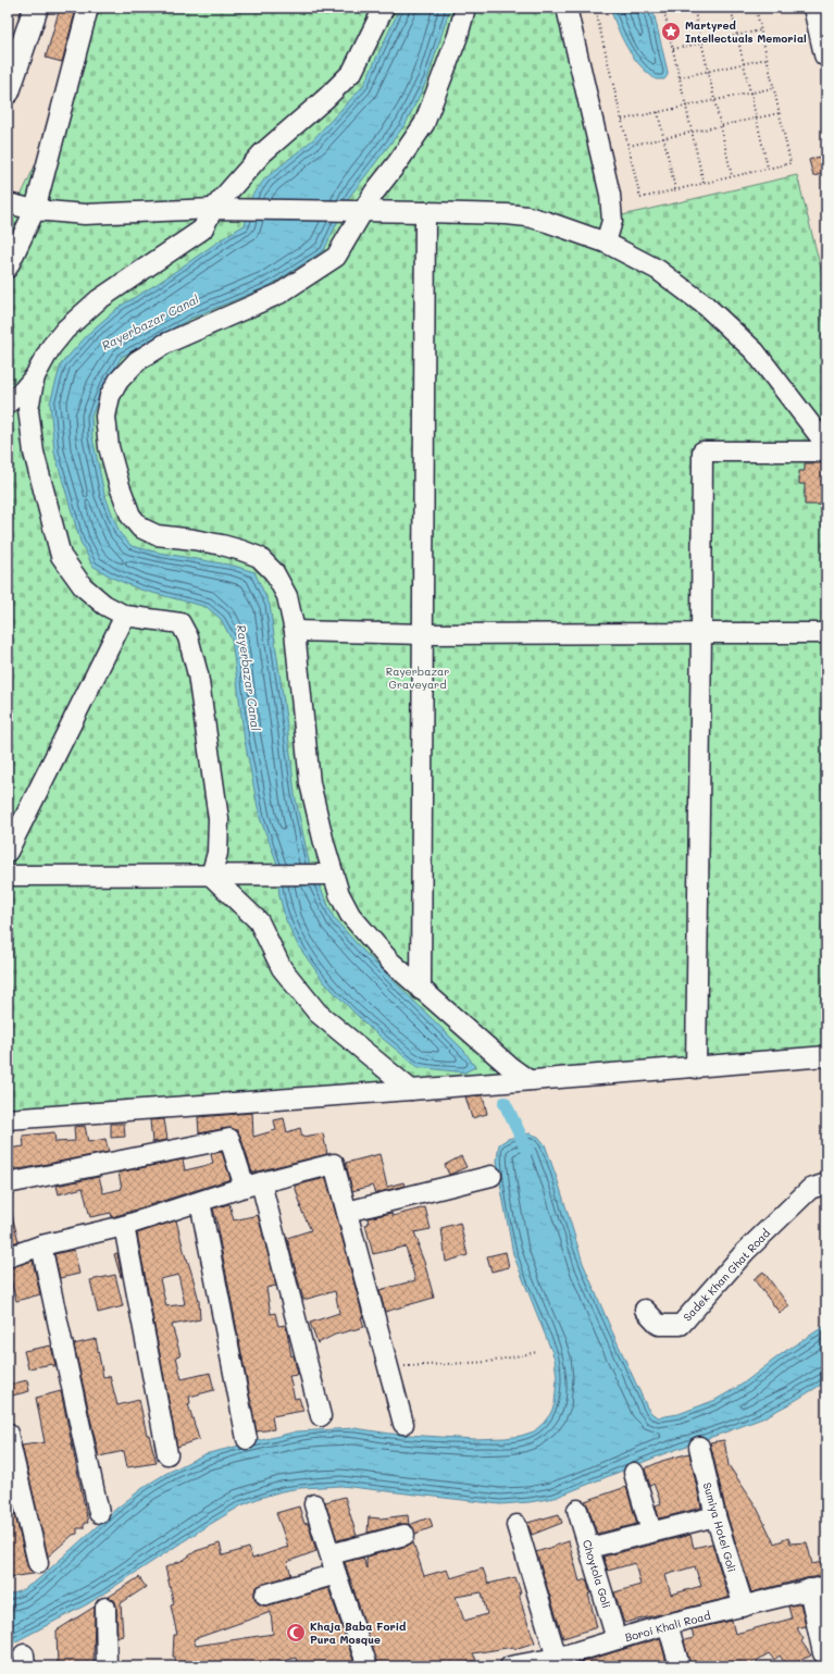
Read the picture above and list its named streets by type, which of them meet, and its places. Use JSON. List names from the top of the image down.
{
  "streets": {
    "street": [
      "Sadek Khan Ghat Road",
      "Sumiya Hotel Goli",
      "Choytola Goli",
      "Boroi Khali Road"
    ]
  },
  "crossings": [
    ["Sumiya Hotel Goli", "Boroi Khali Road"],
    ["Choytola Goli", "Boroi Khali Road"]
  ],
  "water": ["Rayerbazar Canal"],
  "parks": ["Rayerbazar Graveyard"],
  "places": {
    "place": ["Martyred Intellectuals Memorial"],
    "mosque": ["Khaja Baba Forid Pura Mosque"]
  }
}
